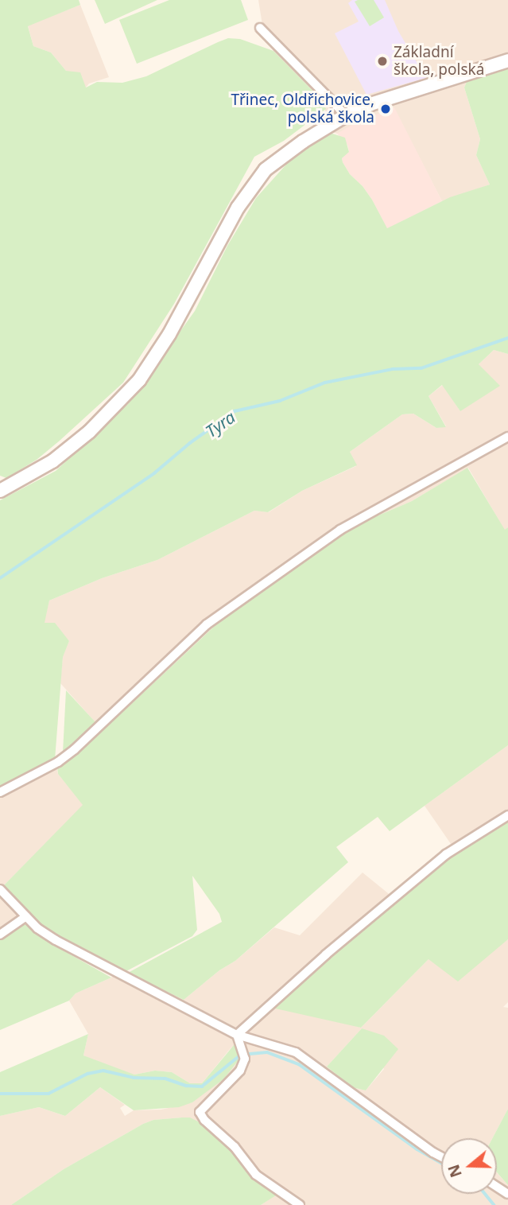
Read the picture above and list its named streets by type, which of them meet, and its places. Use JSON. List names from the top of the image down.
{
  "water": ["Tyra"],
  "places": ["Základní škola, polská", "Třinec, Oldřichovice, polská škola"],
  "north": "left"
}
